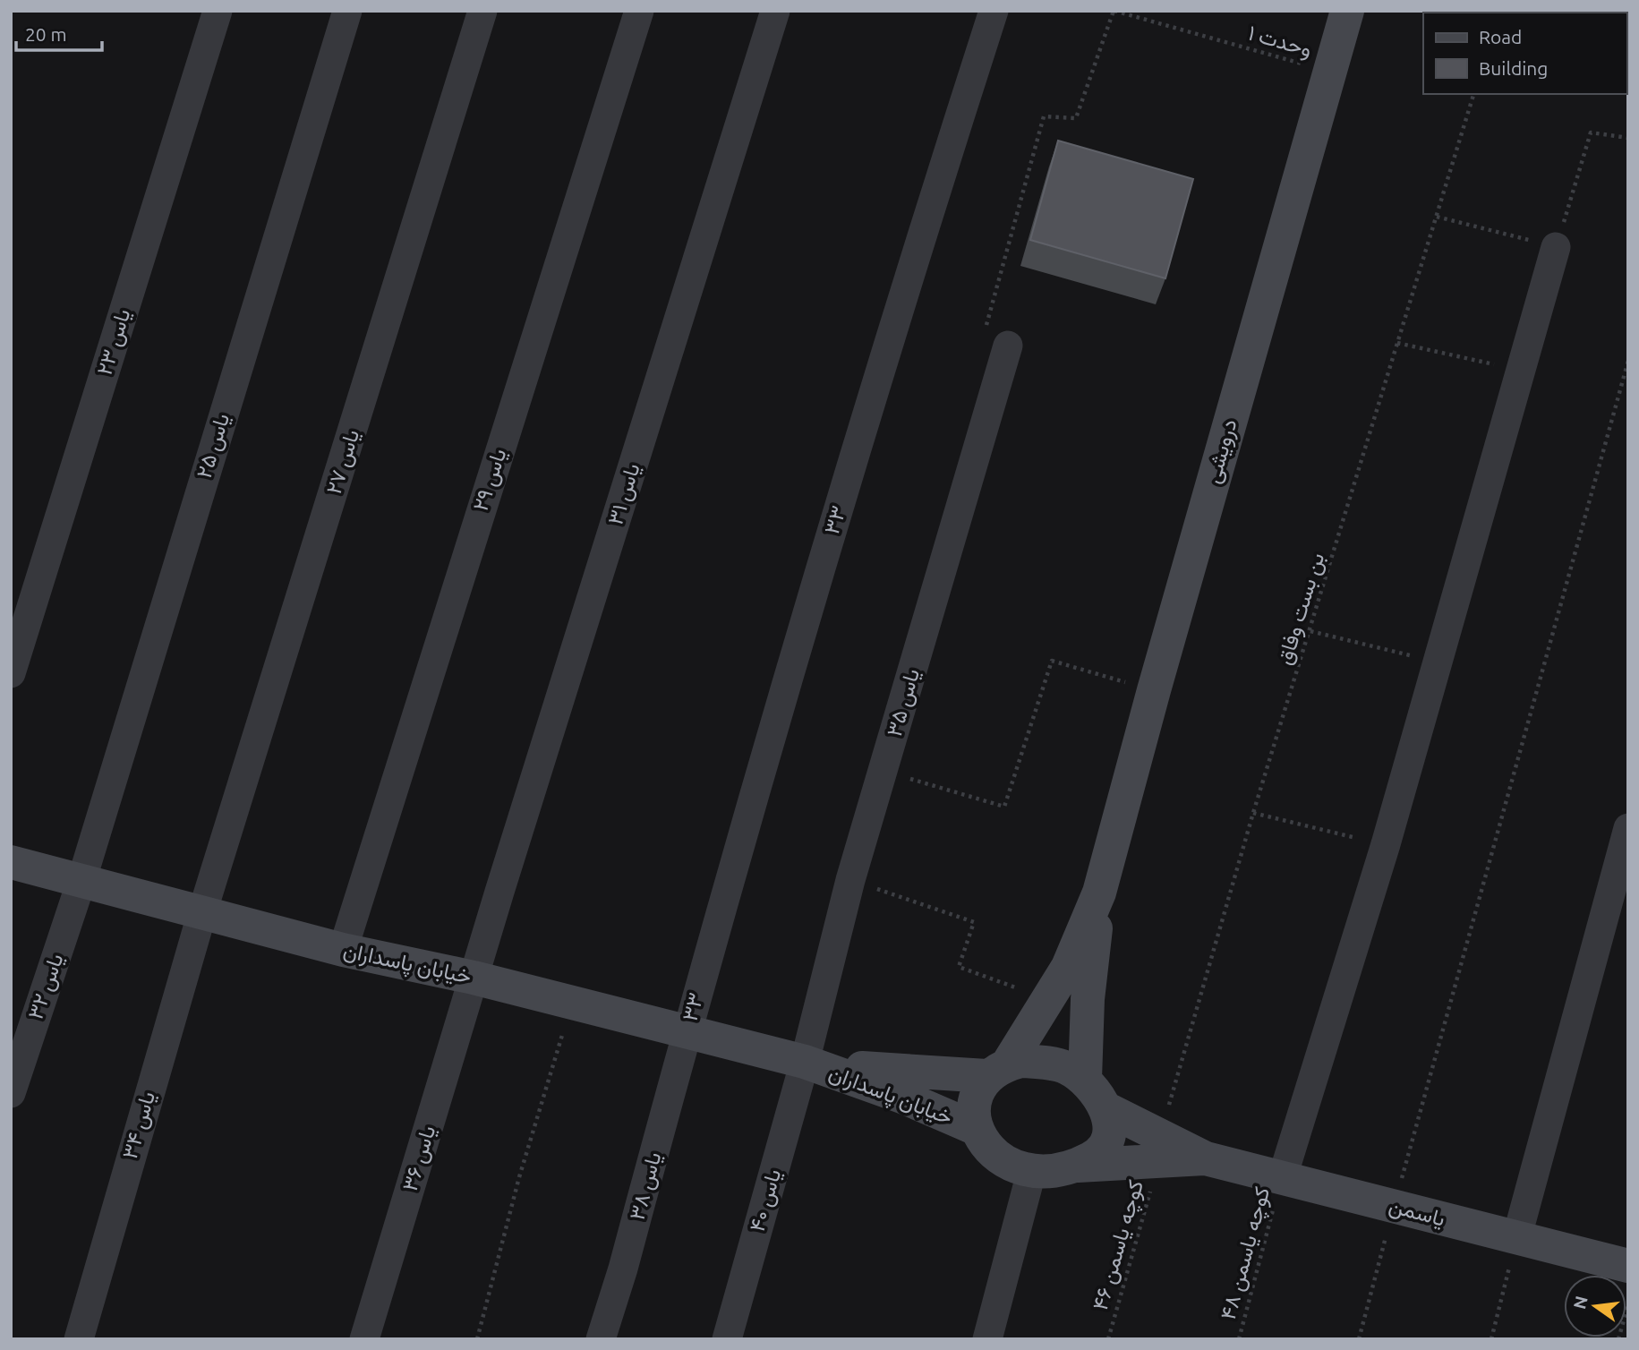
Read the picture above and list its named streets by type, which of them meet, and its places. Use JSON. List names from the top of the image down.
{
  "streets": {
    "street": [
      "یاس ۲۳",
      "یاس ۲۵",
      "درویشی",
      "یاس ۲۷",
      "یاس ۲۹",
      "یاس ۳۱",
      "۳۳",
      "یاس ۳۵",
      "خیابان پاسداران",
      "یاس ۳۲",
      "یاس ۳۴",
      "یاس ۳۶",
      "یاس ۳۸",
      "یاس ۴۰",
      "یاسمن"
    ],
    "path": [
      "وحدت ۱",
      "بن بست وفاق",
      "کوچه یاسمن ۴۶",
      "کوچه یاسمن ۴۸"
    ]
  },
  "crossings": [
    ["وحدت ۱", "درویشی"],
    ["یاس ۲۵", "خیابان پاسداران"],
    ["یاس ۲۵", "یاس ۳۲"],
    ["یاس ۲۷", "خیابان پاسداران"],
    ["یاس ۲۷", "یاس ۳۴"],
    ["یاس ۲۹", "خیابان پاسداران"],
    ["یاس ۳۱", "خیابان پاسداران"],
    ["یاس ۳۱", "یاس ۳۶"],
    ["۳۳", "خیابان پاسداران"],
    ["۳۳", "یاس ۳۸"],
    ["بن بست وفاق", "یاسمن"],
    ["بن بست وفاق", "کوچه یاسمن ۴۶"],
    ["یاس ۳۵", "خیابان پاسداران"],
    ["یاس ۳۵", "یاس ۴۰"],
    ["خیابان پاسداران", "یاس ۳۲"],
    ["خیابان پاسداران", "یاس ۳۴"],
    ["خیابان پاسداران", "یاس ۳۶"],
    ["خیابان پاسداران", "یاس ۳۸"],
    ["خیابان پاسداران", "یاس ۴۰"],
    ["خیابان پاسداران", "یاسمن"],
    ["یاسمن", "کوچه یاسمن ۴۶"],
    ["یاسمن", "کوچه یاسمن ۴۸"]
  ],
  "legend": ["Road", "Building"],
  "scale_bar": "20 m",
  "north": "left"
}
